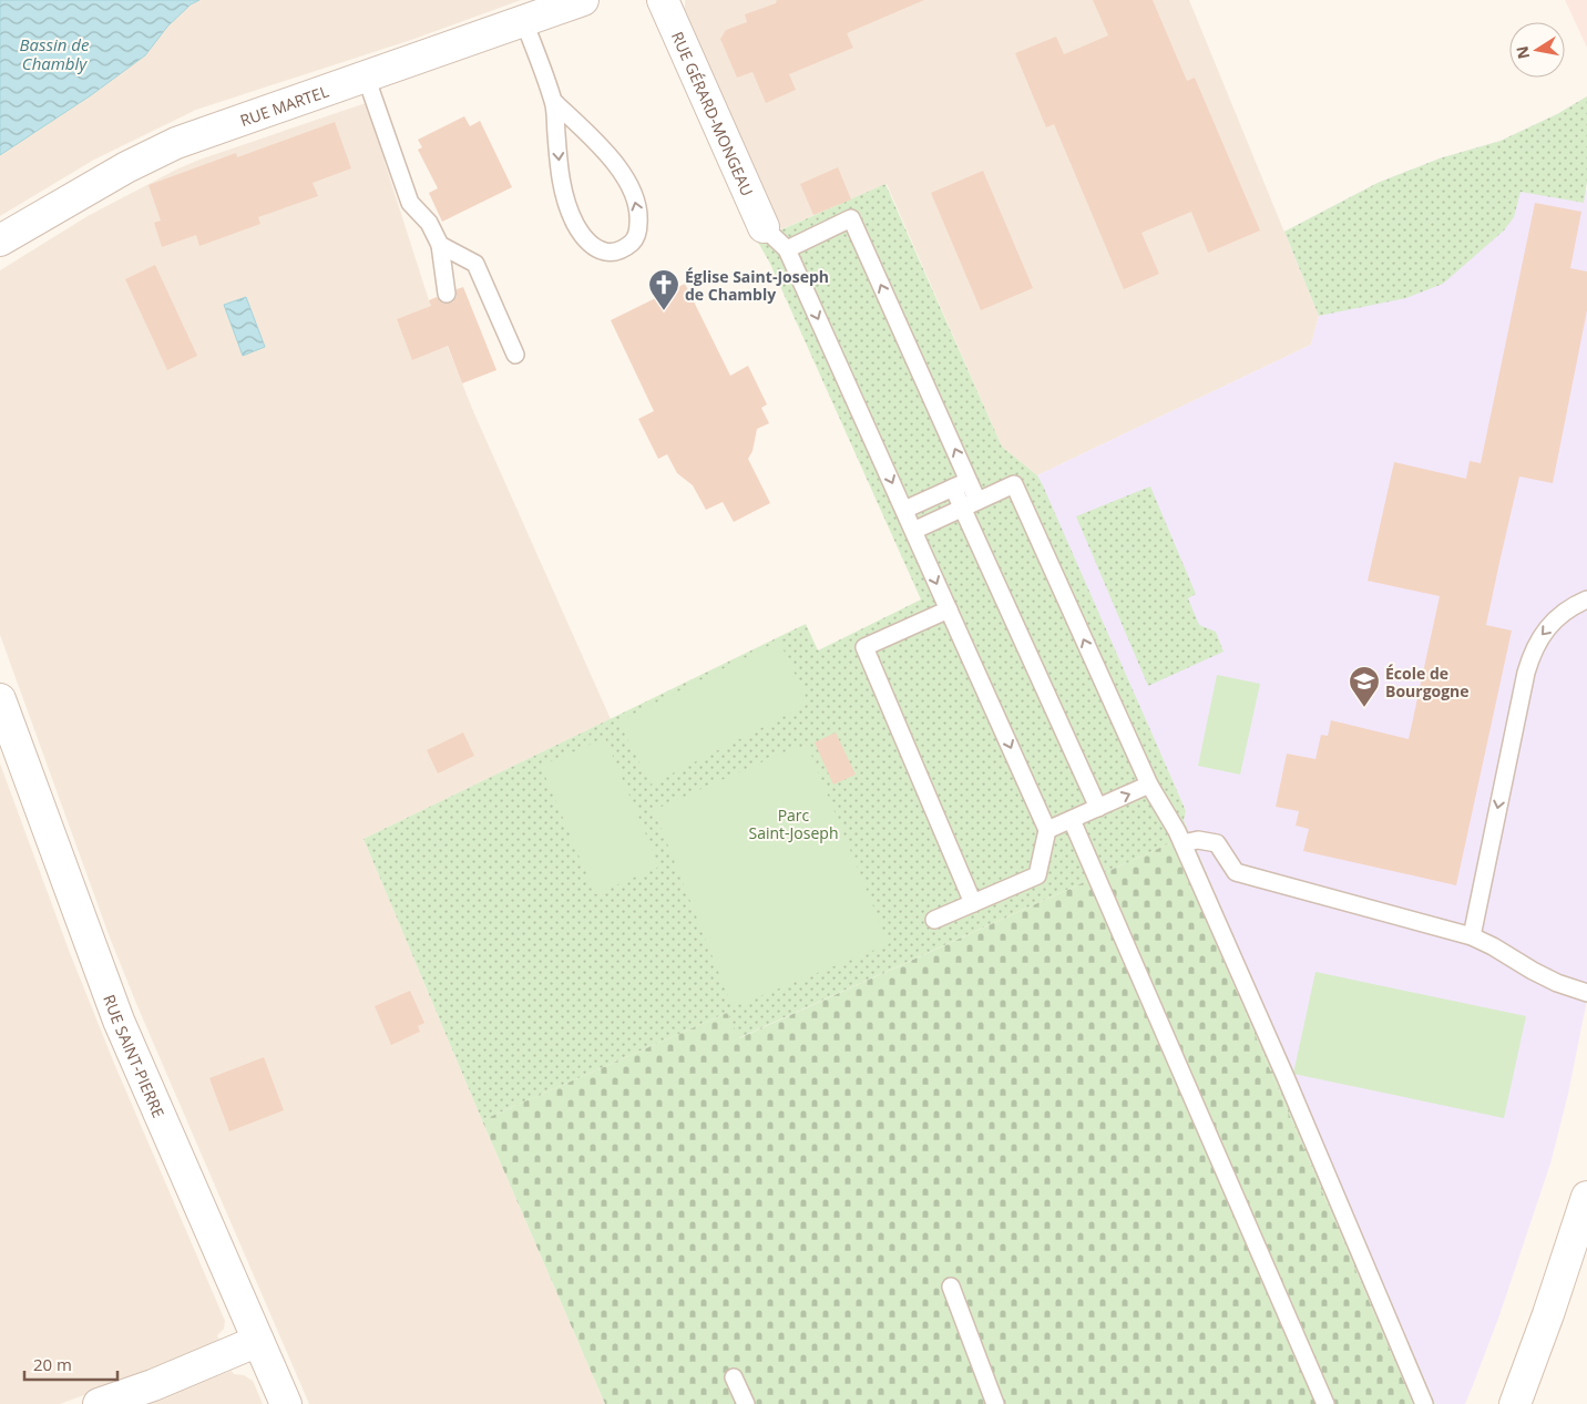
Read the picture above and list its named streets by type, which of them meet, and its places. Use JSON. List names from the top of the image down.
{
  "streets": {
    "street": ["RUE MARTEL", "RUE GÉRARD-MONGEAU", "RUE SAINT-PIERRE"]
  },
  "water": ["Bassin de Chambly"],
  "parks": ["Parc Saint-Joseph"],
  "places": {
    "church": ["Église Saint-Joseph de Chambly"],
    "school or university": ["École de Bourgogne"]
  },
  "scale_bar": "20 m",
  "north": "left"
}
